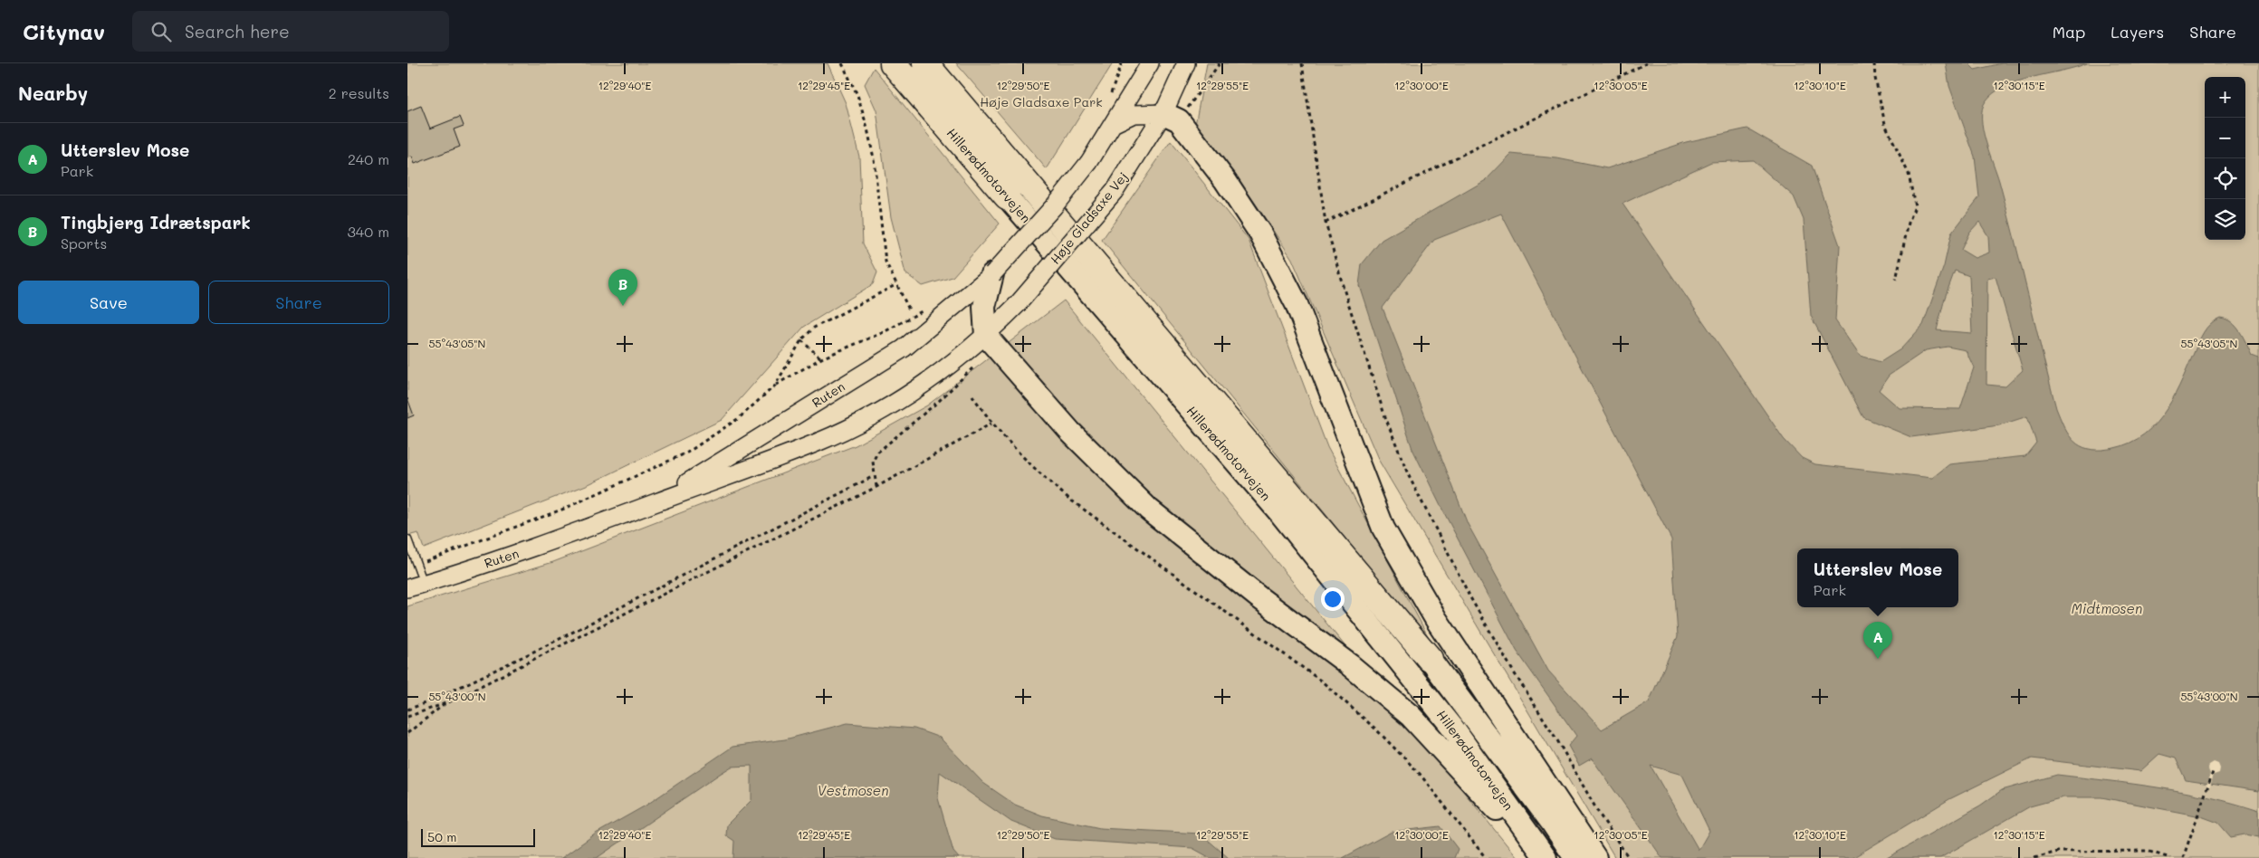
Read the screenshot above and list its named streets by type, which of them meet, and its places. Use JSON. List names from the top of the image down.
{
  "streets": {
    "highway": ["Hillerødmotorvejen"],
    "street": ["Høje Gladsaxe Vej", "Ruten"]
  },
  "crossings": [
    ["Høje Gladsaxe Vej", "Ruten"]
  ],
  "water": ["Midtmosen", "Vestmosen"],
  "parks": ["Høje Gladsaxe Park"],
  "scale_bar": "50 m",
  "page": {
    "header": "Citynav",
    "search": "Search here",
    "nav": ["Map", "Layers", "Share"],
    "heading": ["Nearby", "2 results"],
    "map_buttons": ["+", "−"],
    "list": [
      {
        "mark": "A",
        "name": "Utterslev Mose",
        "note": "Park",
        "value": "240 m"
      },
      {
        "mark": "B",
        "name": "Tingbjerg Idrætspark",
        "note": "Sports",
        "value": "340 m"
      }
    ],
    "buttons": ["Save", "Share"],
    "pins": ["B", "A"],
    "popup": ["Utterslev Mose", "Park"],
    "scale": "50 m"
  },
  "coordinates": [
    "12°29'40\"E",
    "12°29'45\"E",
    "12°29'50\"E",
    "12°29'55\"E",
    "12°30'00\"E",
    "12°30'05\"E",
    "12°30'10\"E",
    "12°30'15\"E",
    "55°43'05\"N",
    "55°43'00\"N"
  ]
}
